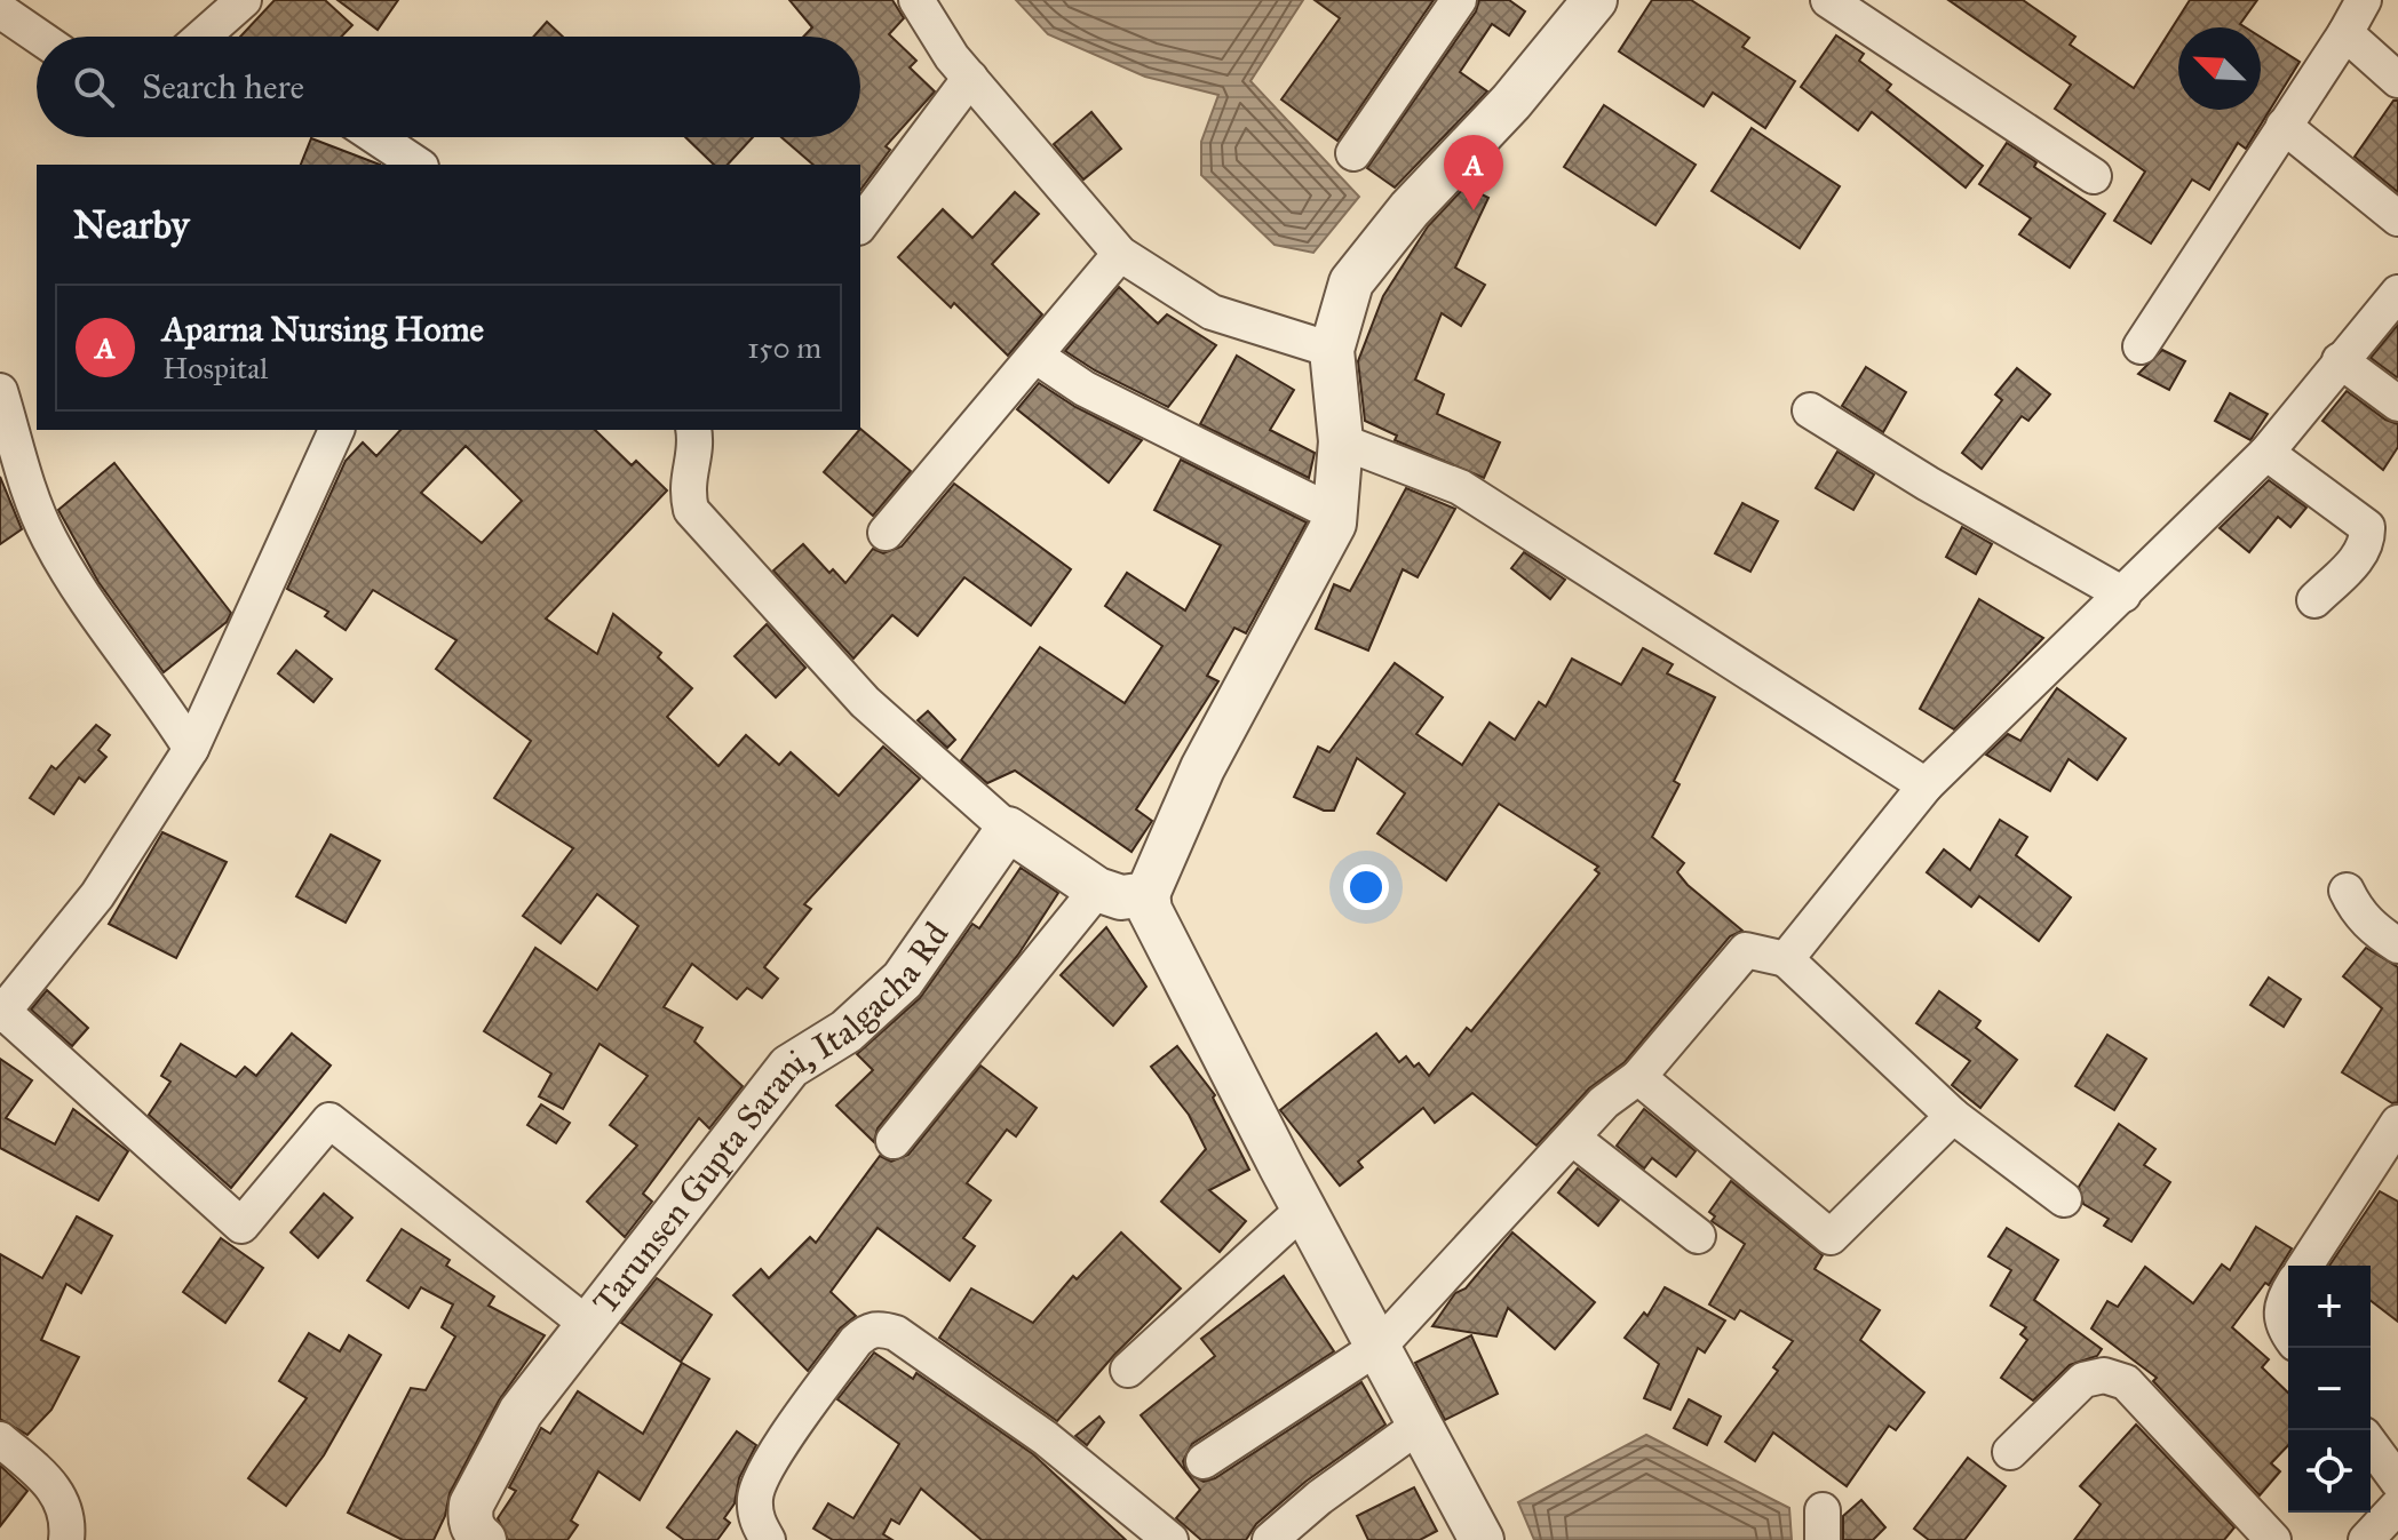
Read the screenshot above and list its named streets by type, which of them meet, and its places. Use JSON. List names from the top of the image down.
{
  "streets": {
    "street": ["Tarunsen Gupta Sarani, Italgacha Rd"]
  },
  "north": "top left",
  "page": {
    "search": "Search here",
    "pins": "A",
    "heading": "Nearby",
    "list": [
      {
        "mark": "A",
        "name": "Aparna Nursing Home",
        "note": "Hospital",
        "value": "150 m"
      }
    ],
    "map_buttons": ["+", "−"]
  }
}
